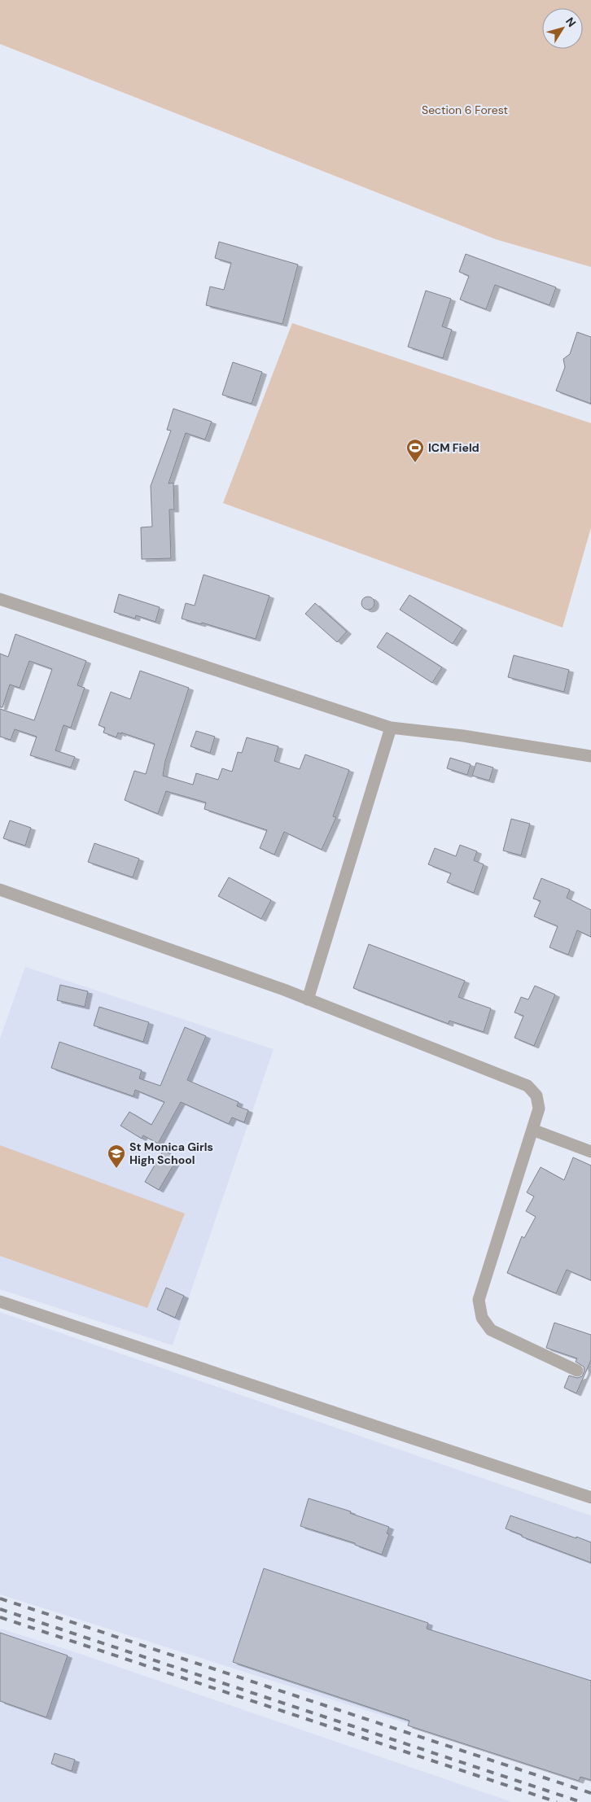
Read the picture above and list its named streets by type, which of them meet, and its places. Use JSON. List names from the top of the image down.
{
  "parks": ["Section 6 Forest"],
  "places": {
    "sports": ["ICM Field"],
    "school or university": ["St Monica Girls High School"]
  },
  "north": "top right"
}
